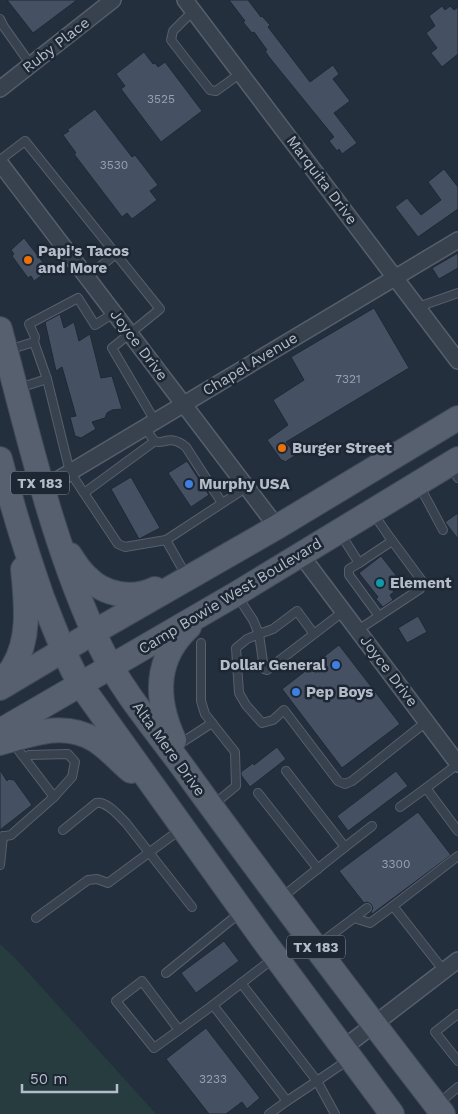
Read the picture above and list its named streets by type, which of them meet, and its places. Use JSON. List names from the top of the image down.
{
  "streets": {
    "main road": ["TX 183", "Camp Bowie West Boulevard", "Alta Mere Drive"],
    "street": [
      "Ruby Place",
      "Marquita Drive",
      "Joyce Drive",
      "Chapel Avenue"
    ]
  },
  "crossings": [
    ["Marquita Drive", "Chapel Avenue"],
    ["Joyce Drive", "Chapel Avenue"],
    ["Joyce Drive", "Camp Bowie West Boulevard"],
    ["Chapel Avenue", "Alta Mere Drive"],
    ["TX 183", "Camp Bowie West Boulevard"],
    ["Camp Bowie West Boulevard", "Alta Mere Drive"]
  ],
  "places": [
    "Papi's Tacos and More",
    "Burger Street",
    "Murphy USA",
    "Element",
    "Dollar General",
    "Pep Boys"
  ],
  "house_numbers": [
    "3525",
    "3530",
    "7321",
    "3300",
    "3233"
  ],
  "scale_bar": "50 m"
}
